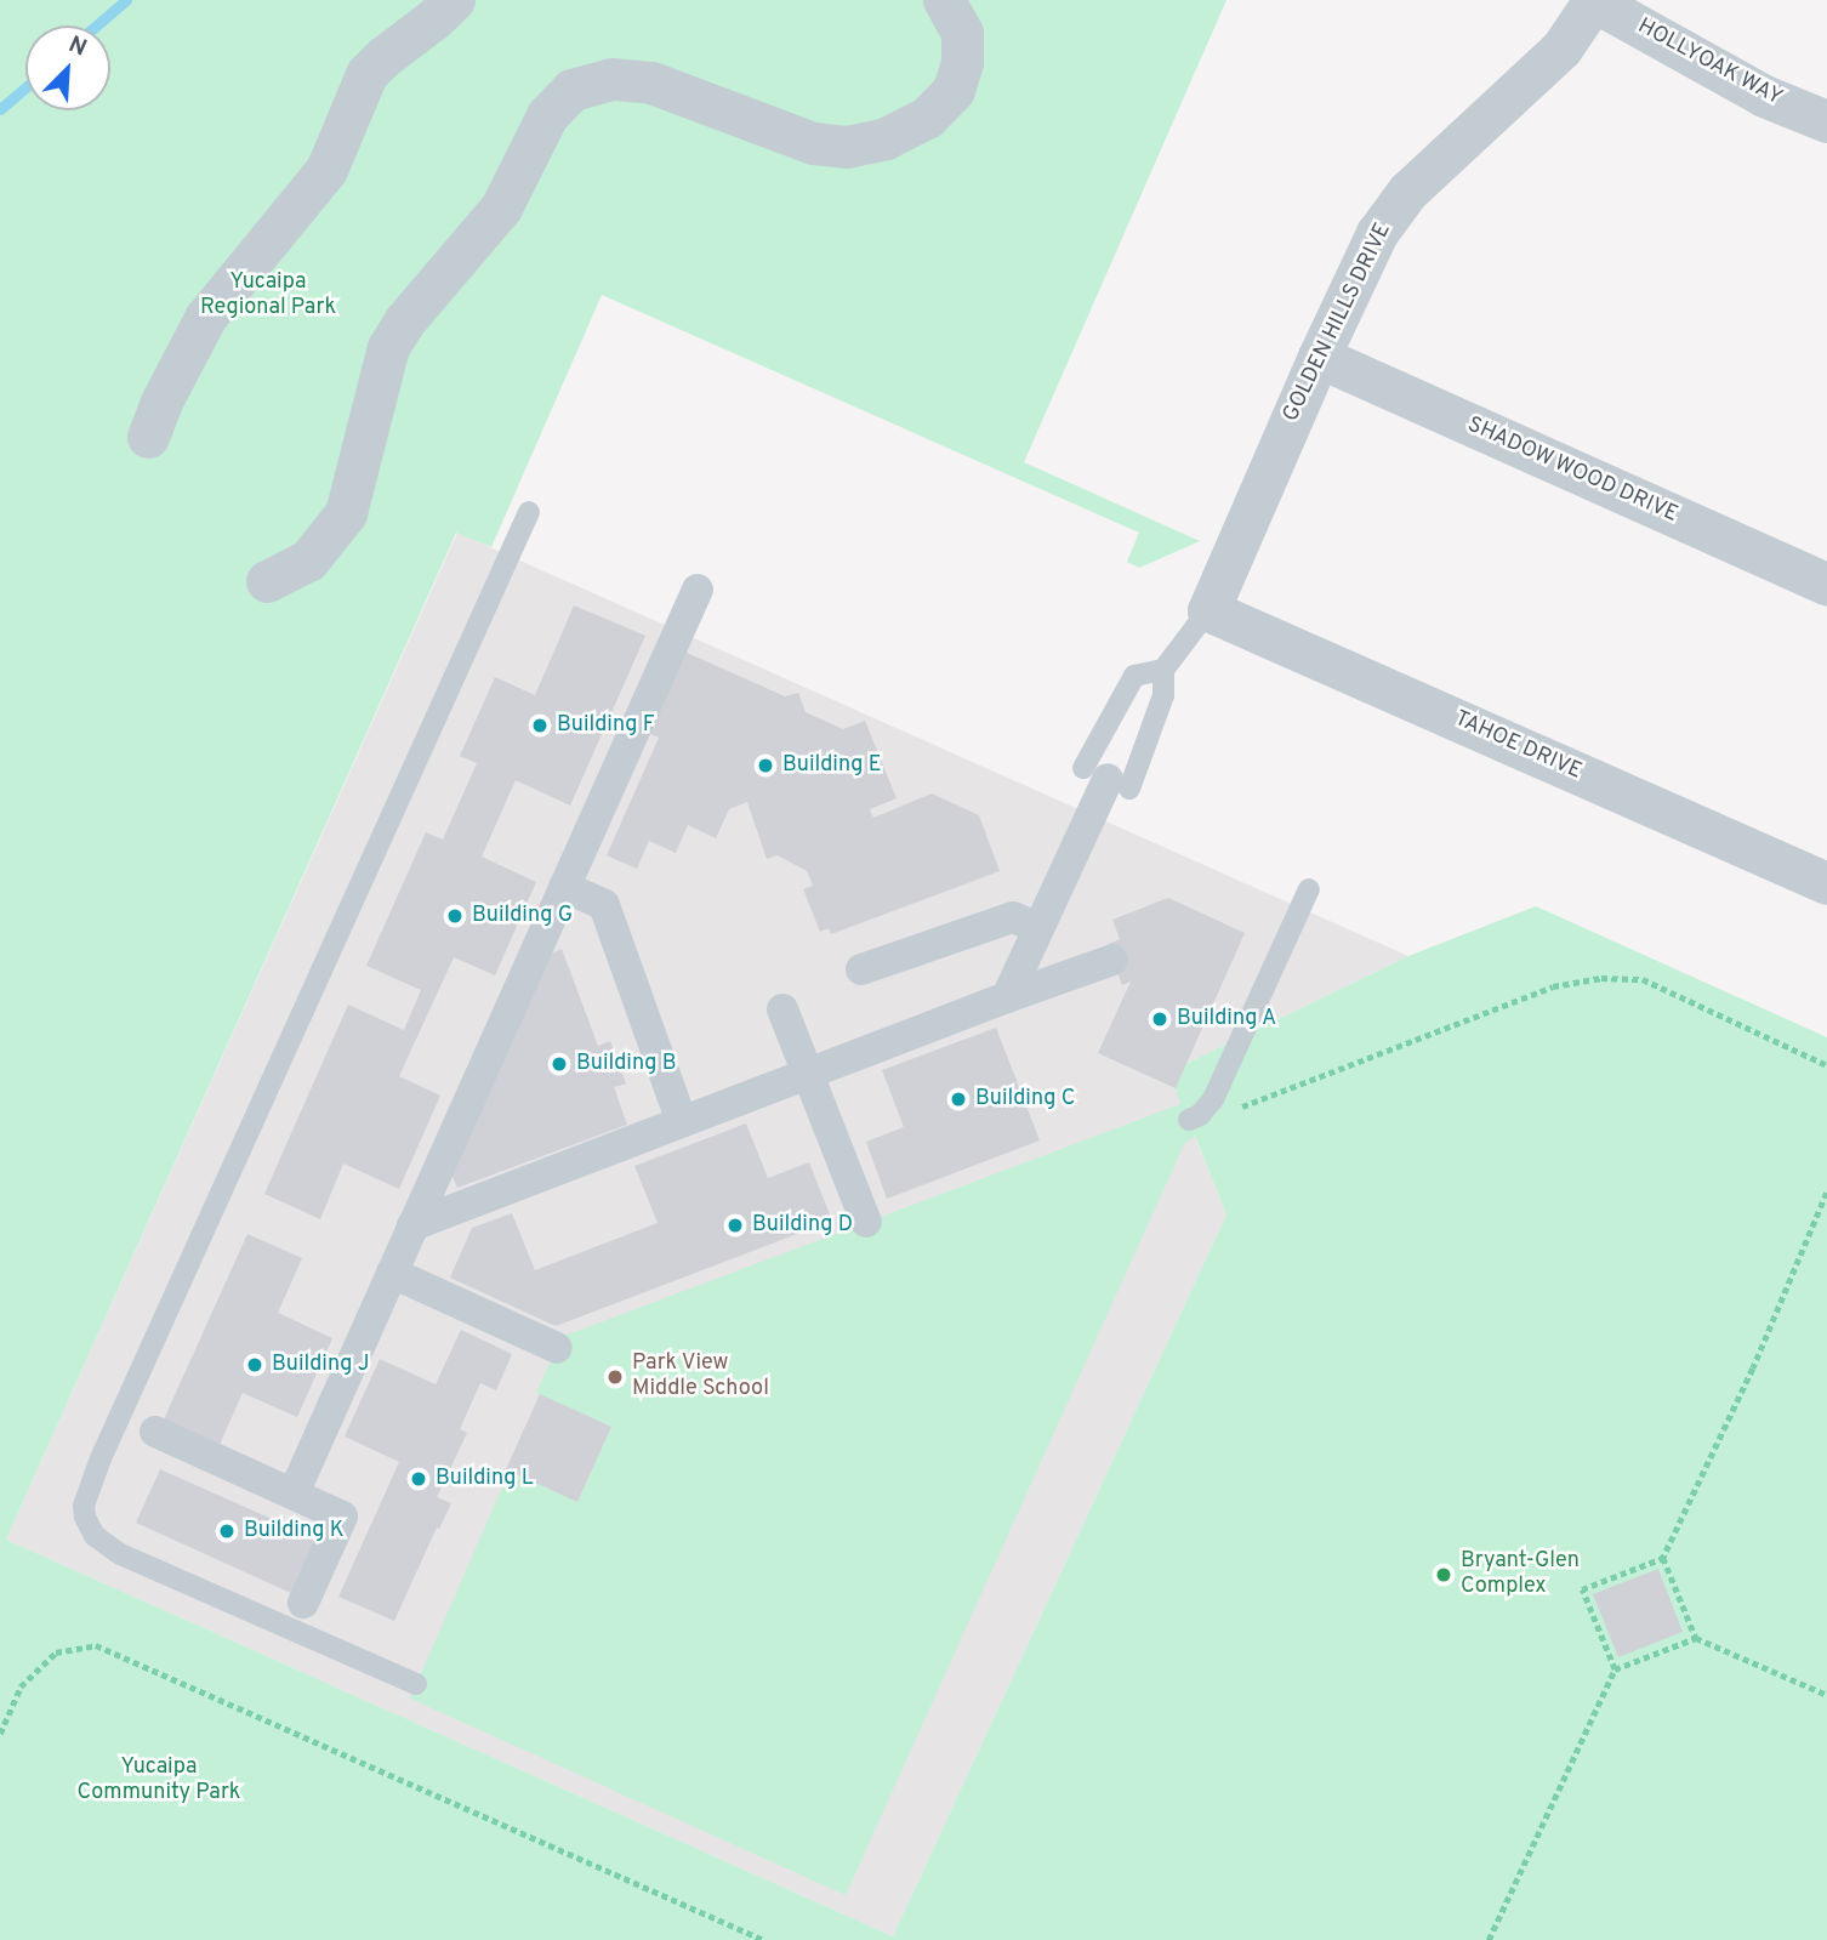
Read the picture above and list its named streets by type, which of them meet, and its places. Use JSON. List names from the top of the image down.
{
  "streets": {
    "street": [
      "HOLLYOAK WAY",
      "GOLDEN HILLS DRIVE",
      "SHADOW WOOD DRIVE",
      "TAHOE DRIVE"
    ]
  },
  "crossings": [
    ["HOLLYOAK WAY", "GOLDEN HILLS DRIVE"],
    ["GOLDEN HILLS DRIVE", "SHADOW WOOD DRIVE"],
    ["GOLDEN HILLS DRIVE", "TAHOE DRIVE"]
  ],
  "parks": ["Yucaipa Regional Park", "Yucaipa Community Park"],
  "places": [
    "Building F",
    "Building E",
    "Building G",
    "Building A",
    "Building B",
    "Building C",
    "Building D",
    "Building J",
    "Park View Middle School",
    "Building L",
    "Building K",
    "Bryant-Glen Complex"
  ],
  "north": "top right"
}
